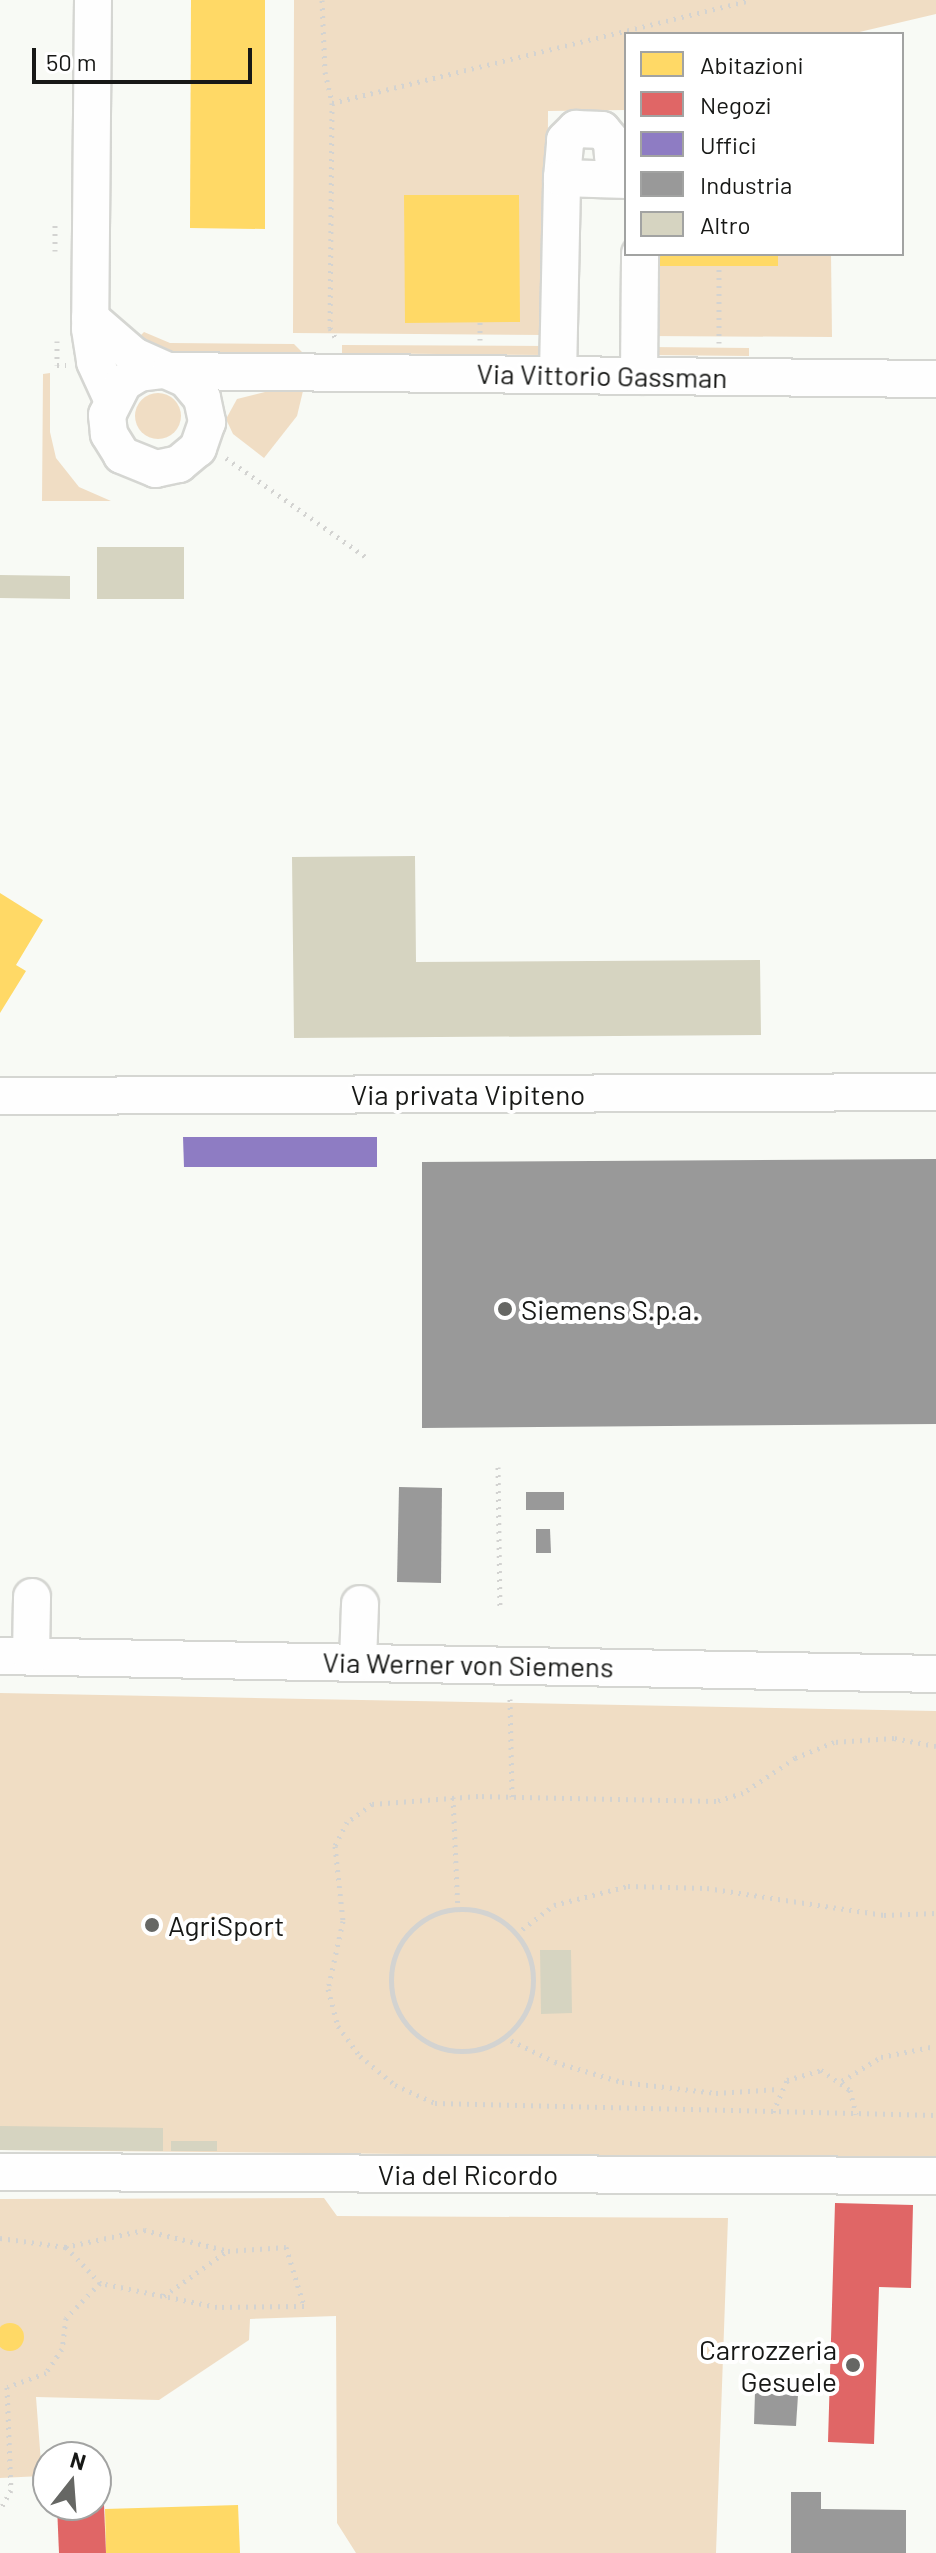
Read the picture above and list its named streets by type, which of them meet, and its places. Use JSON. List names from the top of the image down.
{
  "streets": {
    "street": [
      "Via Vittorio Gassman",
      "Via privata Vipiteno",
      "Via Werner von Siemens",
      "Via del Ricordo"
    ]
  },
  "places": ["Siemens S.p.a.", "AgriSport", "Carrozzeria Gesuele"],
  "legend": [
    "Abitazioni",
    "Negozi",
    "Uffici",
    "Industria",
    "Altro"
  ],
  "scale_bar": "50 m",
  "north": "top"
}
